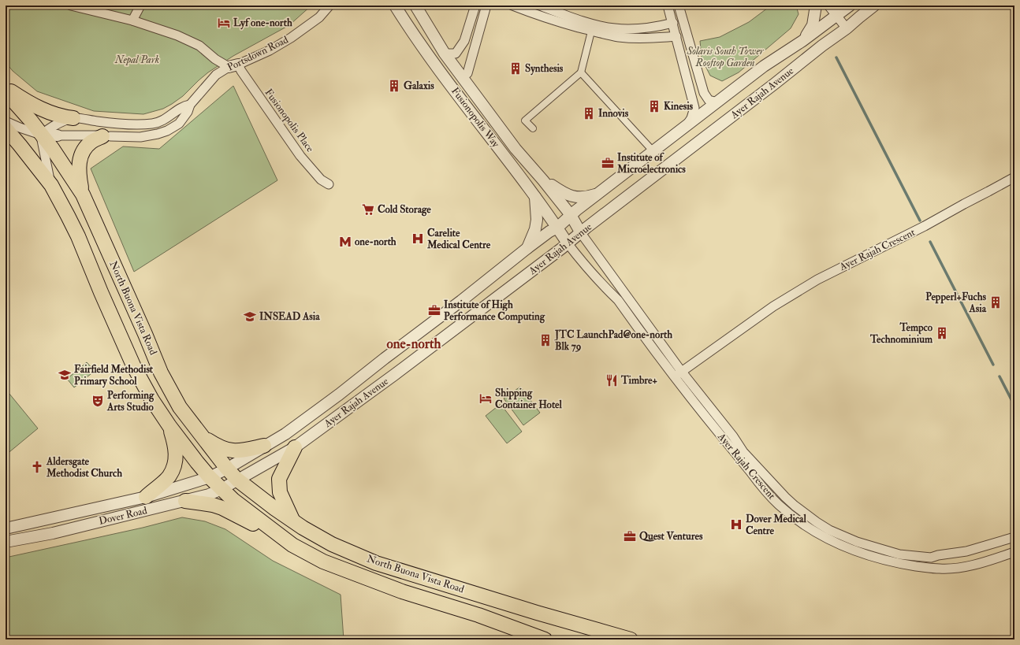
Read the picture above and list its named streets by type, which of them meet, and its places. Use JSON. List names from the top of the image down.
{
  "streets": {
    "main road": ["North Buona Vista Road"],
    "street": [
      "Portsdown Road",
      "Ayer Rajah Avenue",
      "Fusionopolis Way",
      "Fusionopolis Place",
      "Ayer Rajah Crescent",
      "Dover Road"
    ]
  },
  "crossings": [
    ["Portsdown Road", "Fusionopolis Place"],
    ["Portsdown Road", "North Buona Vista Road"],
    ["Ayer Rajah Avenue", "Fusionopolis Way"],
    ["Ayer Rajah Avenue", "Ayer Rajah Crescent"],
    ["Ayer Rajah Avenue", "North Buona Vista Road"],
    ["Ayer Rajah Avenue", "Dover Road"],
    ["Fusionopolis Way", "Ayer Rajah Crescent"],
    ["North Buona Vista Road", "Dover Road"]
  ],
  "districts": ["one-north"],
  "parks": ["Solaris South Tower Rooftop Garden", "Nepal Park"],
  "places": {
    "hotel": ["Lyf one-north", "Shipping Container Hotel"],
    "building": [
      "Synthesis",
      "Galaxis",
      "Kinesis",
      "Innovis",
      "Pepperl+Fuchs Asia",
      "Tempco Technominium",
      "JTC LaunchPad@one-north Blk 79"
    ],
    "office": ["Institute of Microelectronics", "Institute of High Performance Computing", "Quest Ventures"],
    "supermarket": ["Cold Storage"],
    "hospital": ["Carelite Medical Centre", "Dover Medical Centre"],
    "metro station": ["one-north"],
    "school or university": ["INSEAD Asia", "Fairfield Methodist Primary School"],
    "restaurant": ["Timbre+"],
    "theatre": ["Performing Arts Studio"],
    "church": ["Aldersgate Methodist Church"]
  }
}
